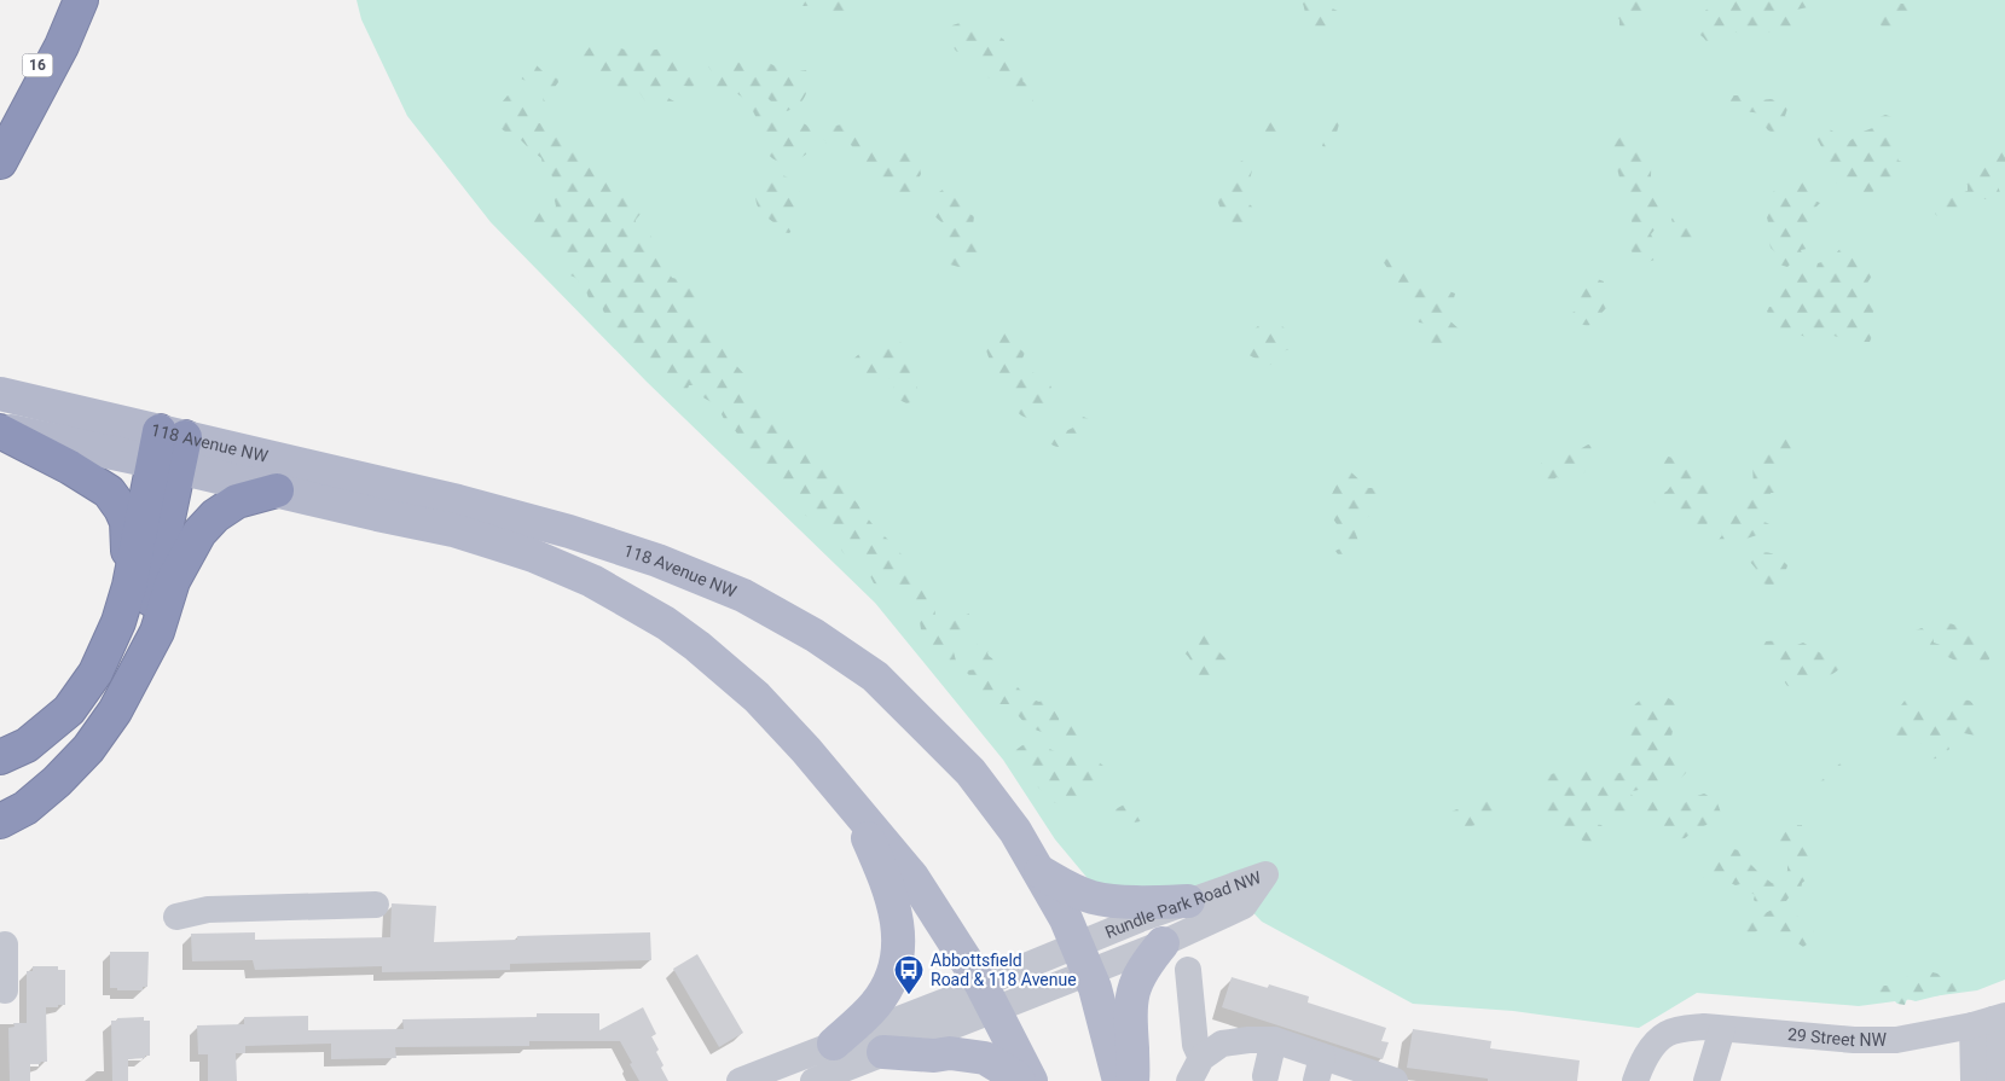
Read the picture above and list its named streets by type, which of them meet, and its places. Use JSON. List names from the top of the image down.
{
  "streets": {
    "highway": ["16"],
    "main road": ["118 Avenue NW"],
    "street": ["Rundle Park Road NW", "29 Street NW"]
  },
  "crossings": [
    ["118 Avenue NW", "Rundle Park Road NW"]
  ],
  "places": {
    "bus stop": ["Abbottsfield Road & 118 Avenue"]
  }
}
